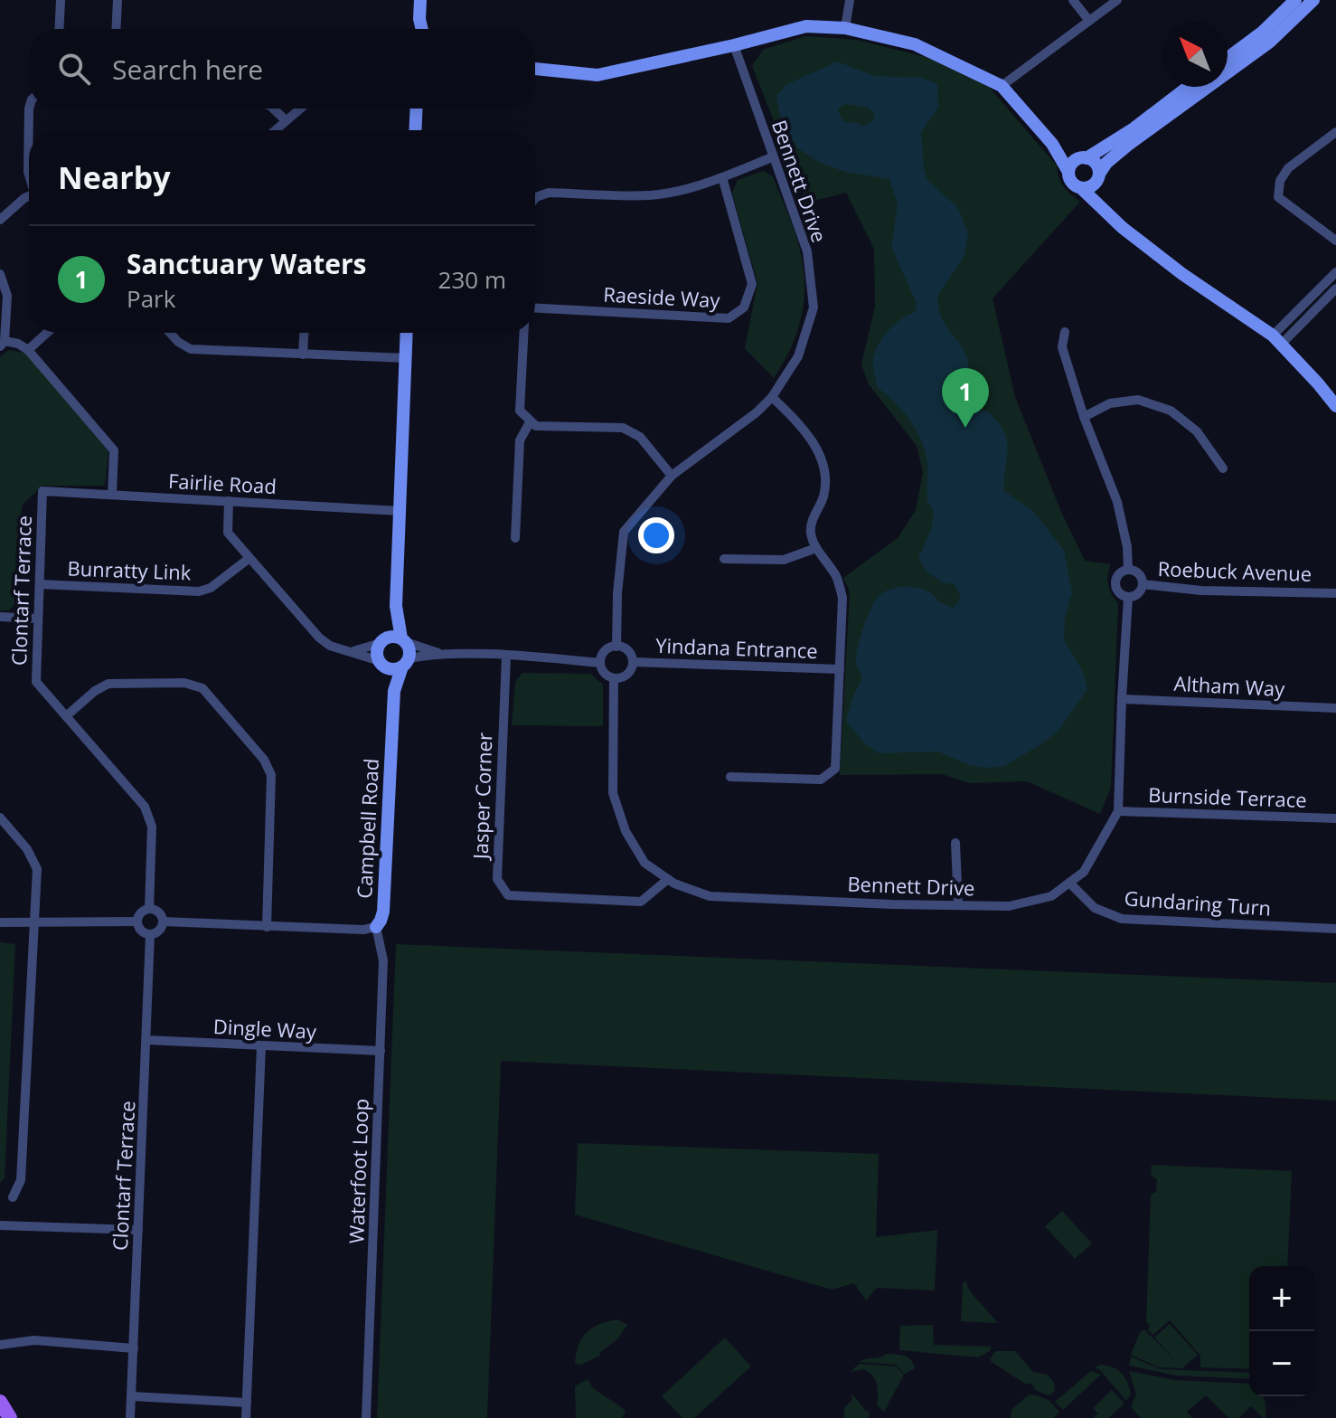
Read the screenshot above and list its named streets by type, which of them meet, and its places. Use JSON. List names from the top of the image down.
{
  "streets": {
    "street": [
      "Bennett Drive",
      "Raeside Way",
      "Fairlie Road",
      "Bunratty Link",
      "Roebuck Avenue",
      "Clontarf Terrace",
      "Yindana Entrance",
      "Altham Way",
      "Jasper Corner",
      "Burnside Terrace",
      "Campbell Road",
      "Gundaring Turn",
      "Dingle Way",
      "Waterfoot Loop"
    ]
  },
  "crossings": [
    ["Bennett Drive", "Roebuck Avenue"],
    ["Bennett Drive", "Yindana Entrance"],
    ["Bennett Drive", "Altham Way"],
    ["Bennett Drive", "Jasper Corner"],
    ["Bennett Drive", "Burnside Terrace"],
    ["Bennett Drive", "Gundaring Turn"],
    ["Fairlie Road", "Clontarf Terrace"],
    ["Fairlie Road", "Campbell Road"],
    ["Bunratty Link", "Clontarf Terrace"],
    ["Clontarf Terrace", "Campbell Road"],
    ["Clontarf Terrace", "Dingle Way"],
    ["Campbell Road", "Waterfoot Loop"],
    ["Dingle Way", "Waterfoot Loop"]
  ],
  "north": "top left",
  "page": {
    "search": "Search here",
    "heading": "Nearby",
    "list": [
      {
        "mark": "1",
        "name": "Sanctuary Waters",
        "note": "Park",
        "value": "230 m"
      }
    ],
    "pins": "1",
    "map_buttons": ["+", "−"]
  }
}
